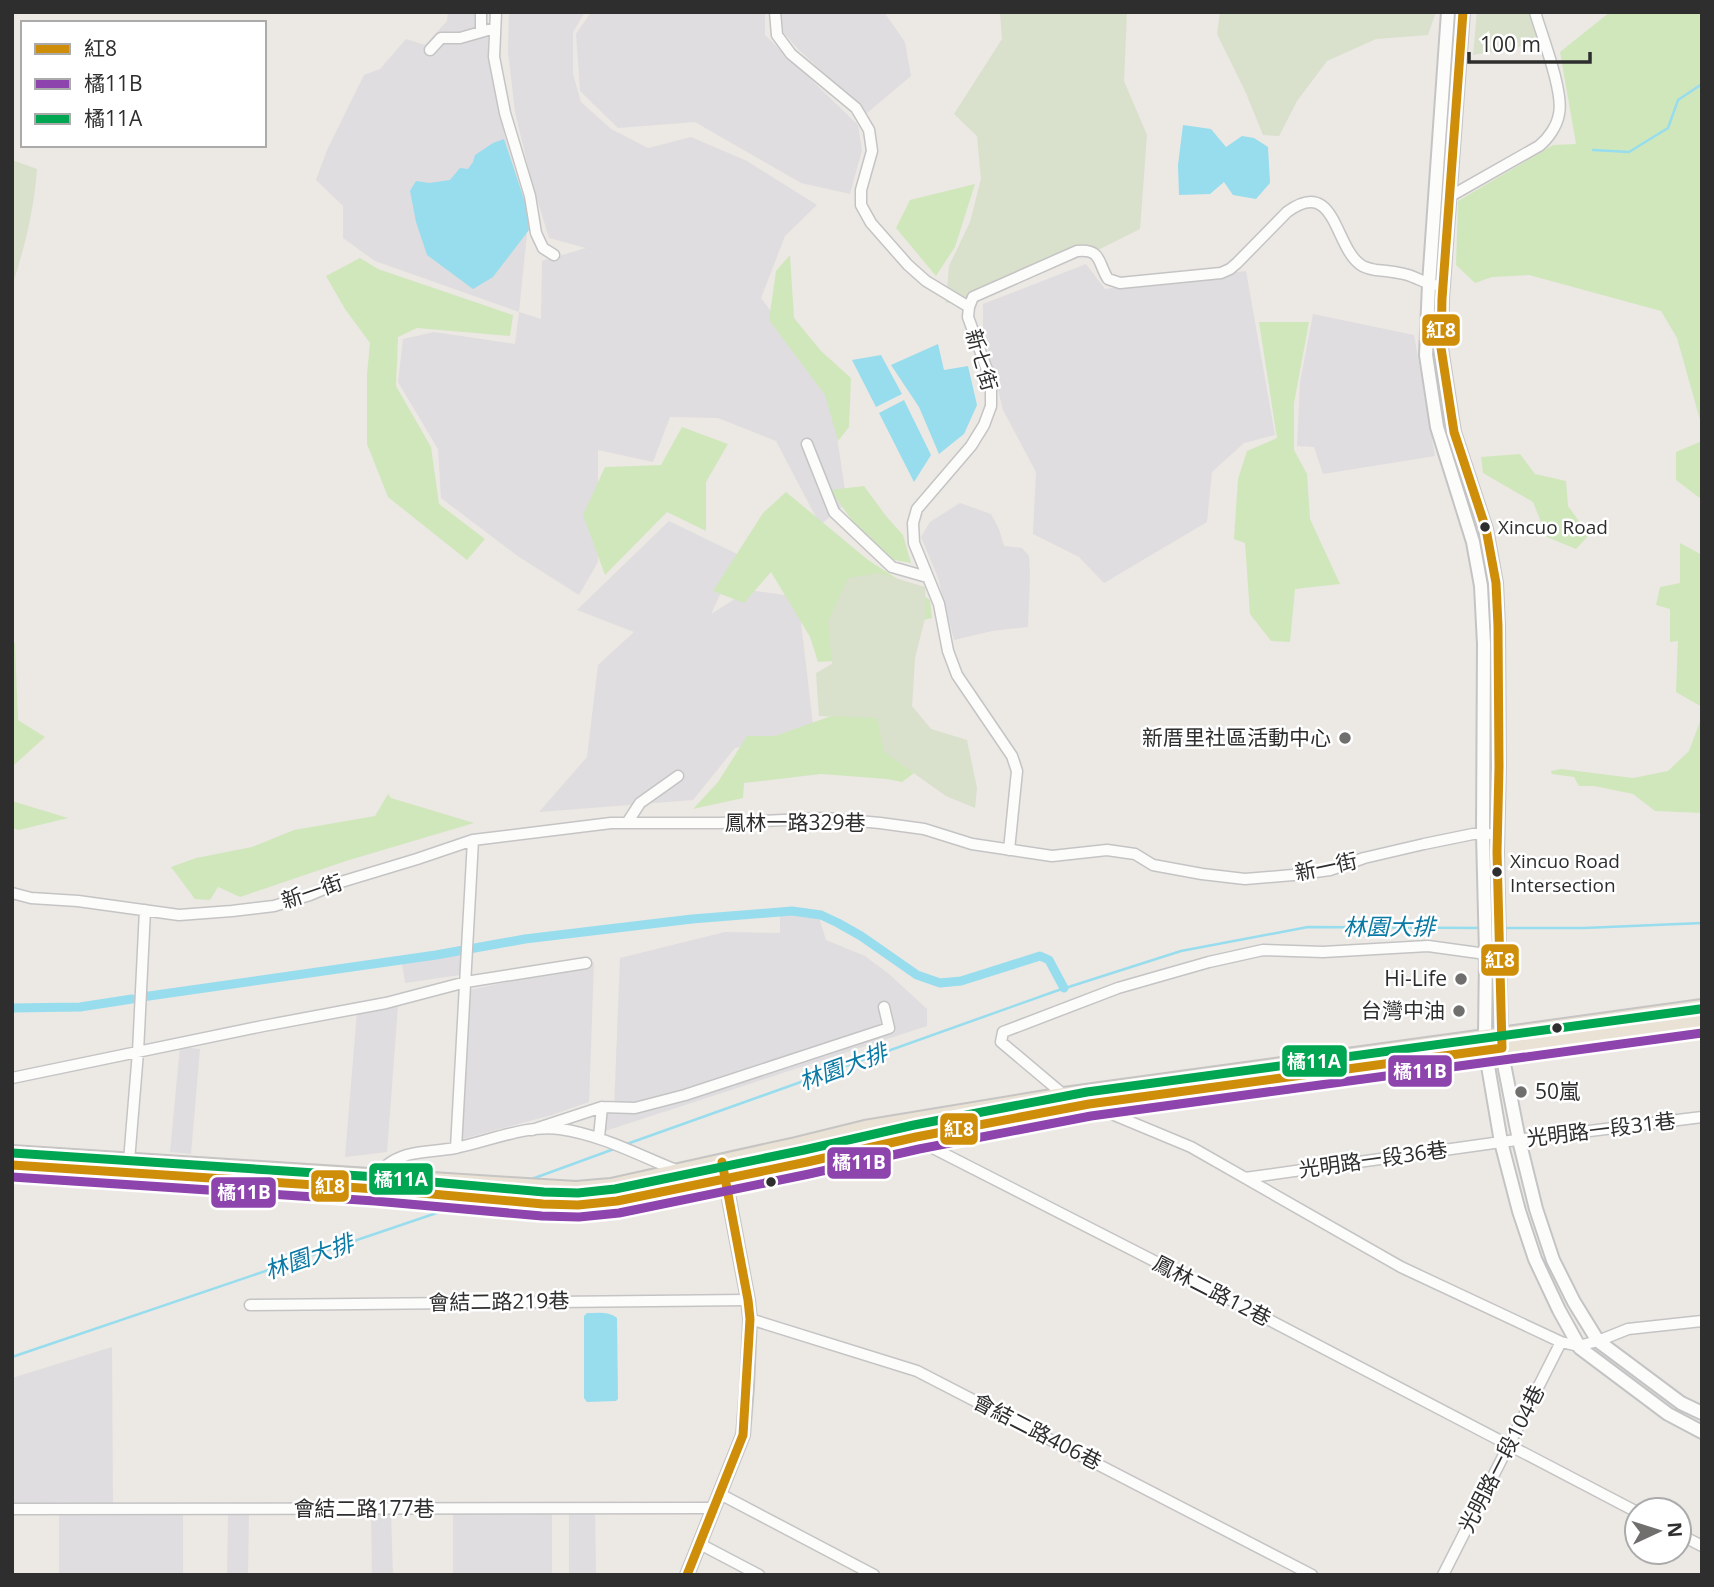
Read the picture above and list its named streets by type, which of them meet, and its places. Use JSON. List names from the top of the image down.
{
  "streets": {
    "street": [
      "新七街",
      "鳳林一路329巷",
      "新一街",
      "光明路一段31巷",
      "光明路一段36巷",
      "鳳林二路12巷",
      "會結二路219巷",
      "會結二路406巷",
      "光明路一段104巷",
      "會結二路177巷"
    ]
  },
  "crossings": [
    ["新七街", "鳳林一路329巷"],
    ["鳳林一路329巷", "新一街"],
    ["光明路一段31巷", "光明路一段36巷"],
    ["鳳林二路12巷", "光明路一段104巷"]
  ],
  "water": ["林園大排"],
  "places": [
    "Xincuo Road",
    "新厝里社區活動中心",
    "Xincuo Road Intersection",
    "Hi-Life",
    "台灣中油",
    "50嵐"
  ],
  "lines": ["transit line 紅8", "transit line 橘11A", "transit line 橘11B"],
  "legend": ["紅8", "橘11B", "橘11A"],
  "scale_bar": "100 m",
  "north": "right"
}
